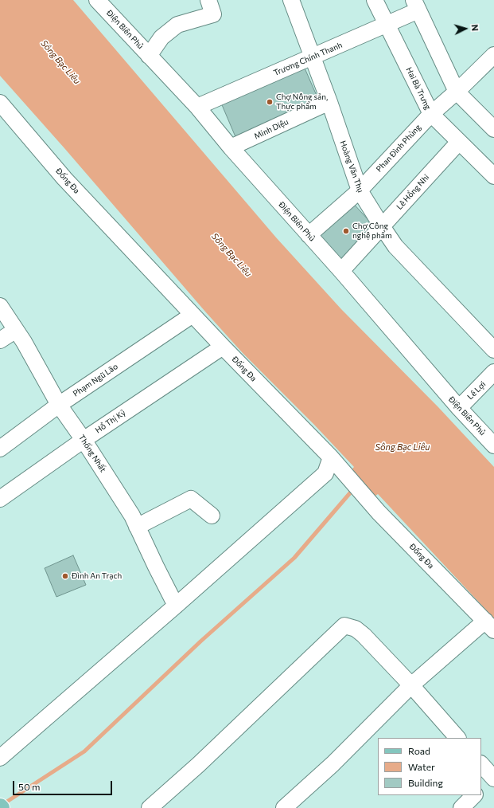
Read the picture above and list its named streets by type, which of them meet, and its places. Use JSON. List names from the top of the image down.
{
  "streets": {
    "street": [
      "Điện Biên Phủ",
      "Trương Chính Thanh",
      "Hai Bà Trưng",
      "Minh Diệu",
      "Phan Đình Phùng",
      "Hoàng Văn Thụ",
      "Đống Đa",
      "Lê Hồng Nhi",
      "Phạm Ngũ Lão",
      "Lê Lợi",
      "Hồ Thị Kỷ",
      "Thống Nhất"
    ]
  },
  "crossings": [
    ["Điện Biên Phủ", "Trương Chính Thanh"],
    ["Điện Biên Phủ", "Minh Diệu"],
    ["Điện Biên Phủ", "Phan Đình Phùng"],
    ["Điện Biên Phủ", "Lê Hồng Nhi"],
    ["Điện Biên Phủ", "Lê Lợi"],
    ["Trương Chính Thanh", "Hai Bà Trưng"],
    ["Trương Chính Thanh", "Hoàng Văn Thụ"],
    ["Hai Bà Trưng", "Phan Đình Phùng"],
    ["Hai Bà Trưng", "Lê Hồng Nhi"],
    ["Minh Diệu", "Hoàng Văn Thụ"],
    ["Phan Đình Phùng", "Hoàng Văn Thụ"],
    ["Hoàng Văn Thụ", "Lê Hồng Nhi"],
    ["Đống Đa", "Phạm Ngũ Lão"],
    ["Đống Đa", "Hồ Thị Kỷ"],
    ["Phạm Ngũ Lão", "Thống Nhất"],
    ["Hồ Thị Kỷ", "Thống Nhất"]
  ],
  "water": ["Sông Bạc Liêu"],
  "places": ["Chợ Nông sản, Thực phẩm", "Chợ Công nghệ phẩm", "Đình An Trạch"],
  "legend": ["Road", "Water", "Building"],
  "scale_bar": "50 m",
  "north": "right"
}
